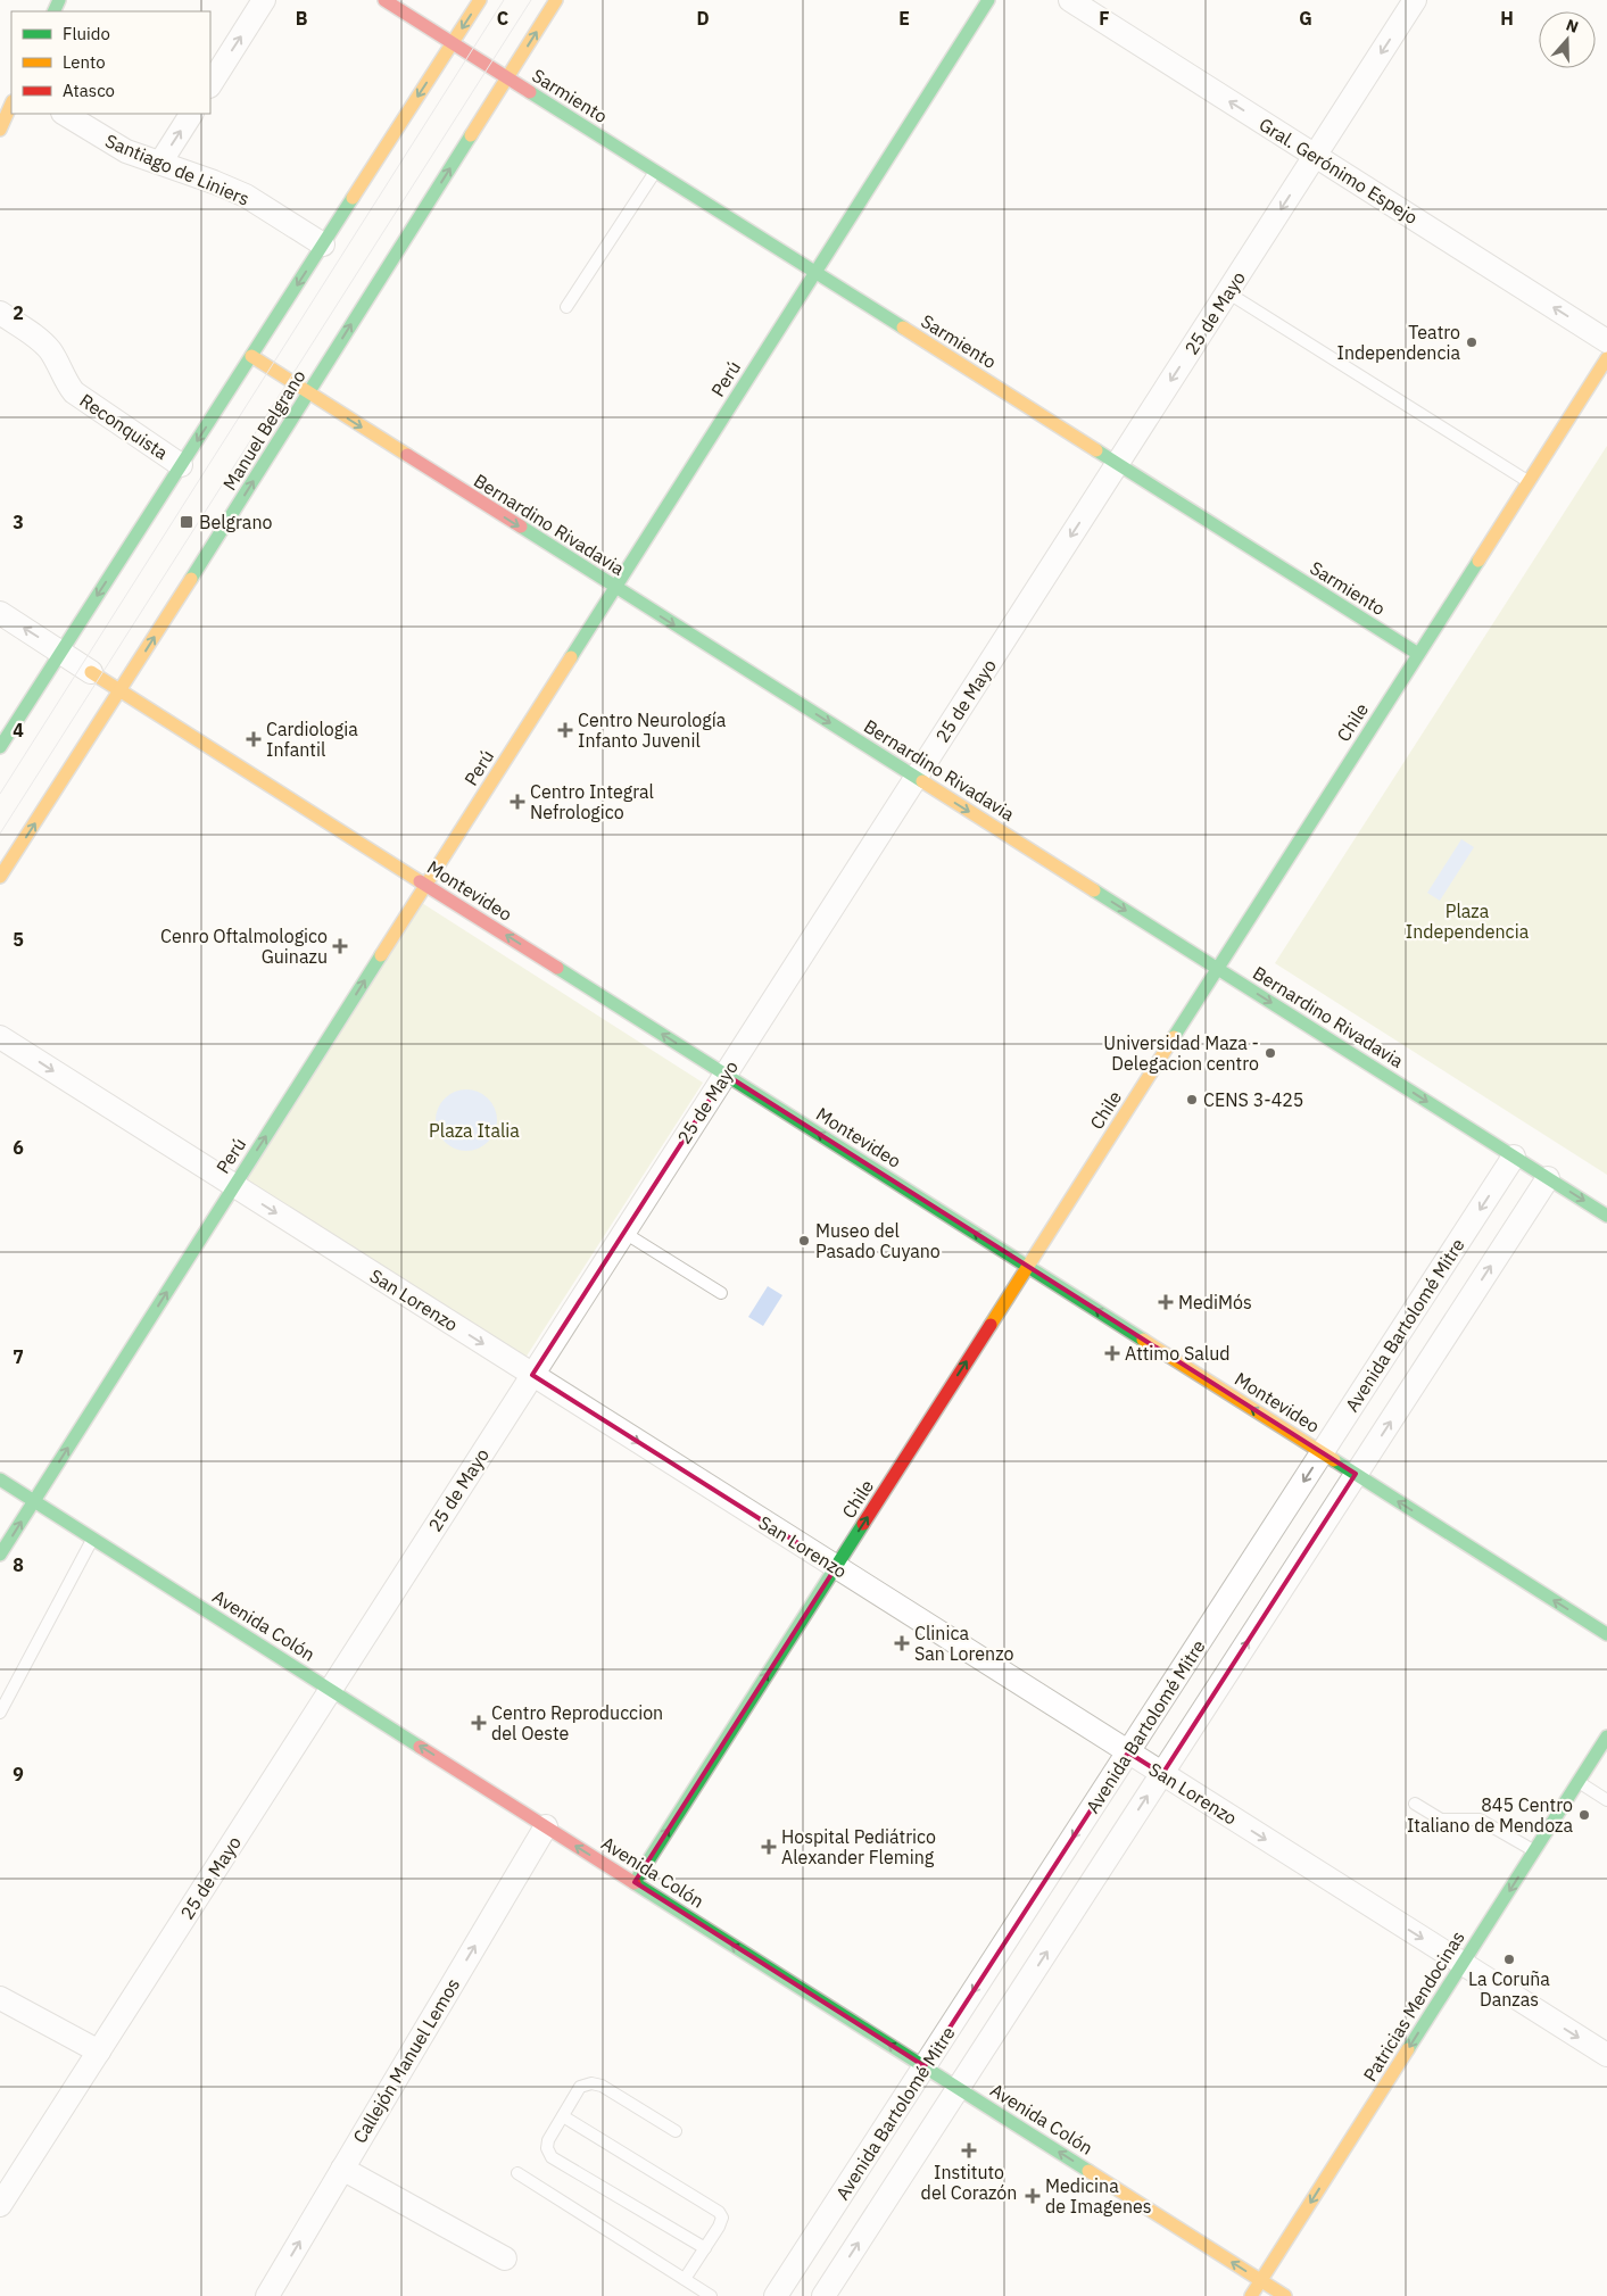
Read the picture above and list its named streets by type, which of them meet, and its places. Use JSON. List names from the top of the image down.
{
  "streets": {
    "street": [
      "Sarmiento",
      "Santiago de Liniers",
      "Gral. Gerónimo Espejo",
      "25 de Mayo",
      "Perú",
      "Reconquista",
      "Manuel Belgrano",
      "Bernardino Rivadavia",
      "Chile",
      "Montevideo",
      "San Lorenzo",
      "Avenida Bartolomé Mitre",
      "Avenida Colón",
      "Patricias Mendocinas",
      "Callejón Manuel Lemos"
    ]
  },
  "crossings": [
    ["Sarmiento", "25 de Mayo"],
    ["Sarmiento", "Perú"],
    ["Sarmiento", "Manuel Belgrano"],
    ["Sarmiento", "Chile"],
    ["Gral. Gerónimo Espejo", "25 de Mayo"],
    ["25 de Mayo", "Bernardino Rivadavia"],
    ["25 de Mayo", "Montevideo"],
    ["25 de Mayo", "San Lorenzo"],
    ["25 de Mayo", "Avenida Colón"],
    ["Perú", "Bernardino Rivadavia"],
    ["Perú", "Montevideo"],
    ["Perú", "San Lorenzo"],
    ["Perú", "Avenida Colón"],
    ["Manuel Belgrano", "Bernardino Rivadavia"],
    ["Manuel Belgrano", "Montevideo"],
    ["Bernardino Rivadavia", "Chile"],
    ["Bernardino Rivadavia", "Avenida Bartolomé Mitre"],
    ["Chile", "Montevideo"],
    ["Chile", "San Lorenzo"],
    ["Chile", "Avenida Colón"],
    ["Montevideo", "Avenida Bartolomé Mitre"],
    ["San Lorenzo", "Avenida Bartolomé Mitre"],
    ["San Lorenzo", "Patricias Mendocinas"],
    ["Avenida Bartolomé Mitre", "Avenida Colón"],
    ["Avenida Colón", "Patricias Mendocinas"],
    ["Avenida Colón", "Callejón Manuel Lemos"]
  ],
  "one_way": [
    "Gral. Gerónimo Espejo",
    "25 de Mayo",
    "Perú",
    "Bernardino Rivadavia",
    "Chile",
    "Montevideo",
    "San Lorenzo",
    "Avenida Colón",
    "Patricias Mendocinas",
    "Callejón Manuel Lemos"
  ],
  "parks": ["Plaza Independencia", "Plaza Italia"],
  "places": {
    "other": [
      "Teatro Independencia",
      "Universidad Maza - Delegacion centro",
      "CENS 3-425",
      "Museo del Pasado Cuyano",
      "845 Centro Italiano de Mendoza",
      "La Coruña Danzas"
    ],
    "transit": ["Belgrano"],
    "health": [
      "Centro Neurología Infanto Juvenil",
      "Cardiologia Infantil",
      "Centro Integral Nefrologico",
      "Cenro Oftalmologico Guinazu",
      "MediMós",
      "Attimo Salud",
      "Clinica San Lorenzo",
      "Centro Reproduccion del Oeste",
      "Hospital Pediátrico Alexander Fleming",
      "Instituto del Corazón",
      "Medicina de Imagenes"
    ]
  },
  "legend": ["Fluido", "Lento", "Atasco"],
  "north": "top",
  "grid": {
    "columns": [
      "B",
      "C",
      "D",
      "E",
      "F",
      "G",
      "H"
    ],
    "rows": [
      "2",
      "3",
      "4",
      "5",
      "6",
      "7",
      "8",
      "9"
    ]
  }
}
